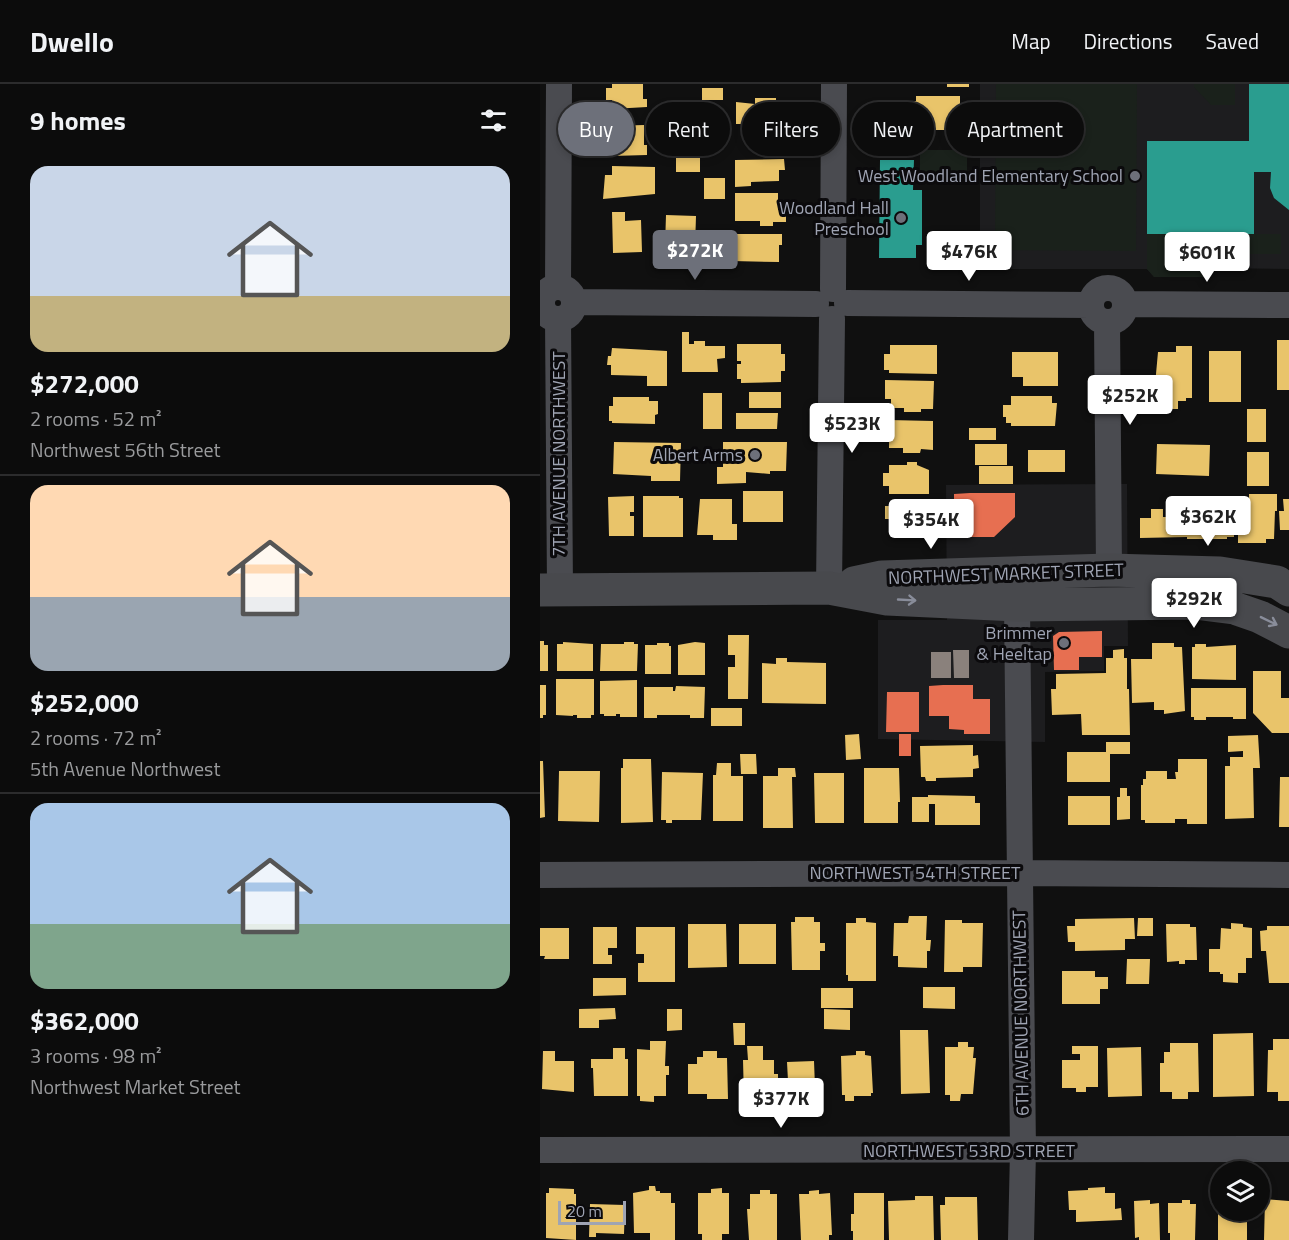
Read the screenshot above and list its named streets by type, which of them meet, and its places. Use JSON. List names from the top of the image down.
{
  "streets": {
    "main road": ["NORTHWEST MARKET STREET"],
    "street": [
      "7TH AVENUE NORTHWEST",
      "NORTHWEST 54TH STREET",
      "6TH AVENUE NORTHWEST",
      "NORTHWEST 53RD STREET"
    ]
  },
  "crossings": [
    ["7TH AVENUE NORTHWEST", "NORTHWEST MARKET STREET"],
    ["NORTHWEST MARKET STREET", "6TH AVENUE NORTHWEST"],
    ["NORTHWEST 54TH STREET", "6TH AVENUE NORTHWEST"],
    ["6TH AVENUE NORTHWEST", "NORTHWEST 53RD STREET"]
  ],
  "places": [
    "West Woodland Elementary School",
    "Woodland Hall Preschool",
    "Albert Arms",
    "Brimmer & Heeltap"
  ],
  "scale_bar": "20 m",
  "page": {
    "header": "Dwello",
    "nav": ["Map", "Directions", "Saved"],
    "heading": "9 homes",
    "chip": [
      "Buy",
      "Rent",
      "Filters",
      "New",
      "Apartment"
    ],
    "list": [
      {
        "name": "$272,000",
        "note": "2 rooms · 52 m² · Northwest 56th Street"
      },
      {
        "name": "$252,000",
        "note": "2 rooms · 72 m² · 5th Avenue Northwest"
      },
      {
        "name": "$362,000",
        "note": "3 rooms · 98 m² · Northwest Market Street"
      }
    ],
    "price": [
      "$272K",
      "$476K",
      "$601K",
      "$252K",
      "$523K",
      "$362K",
      "$354K",
      "$292K",
      "$377K"
    ],
    "scale": "20 m"
  }
}
